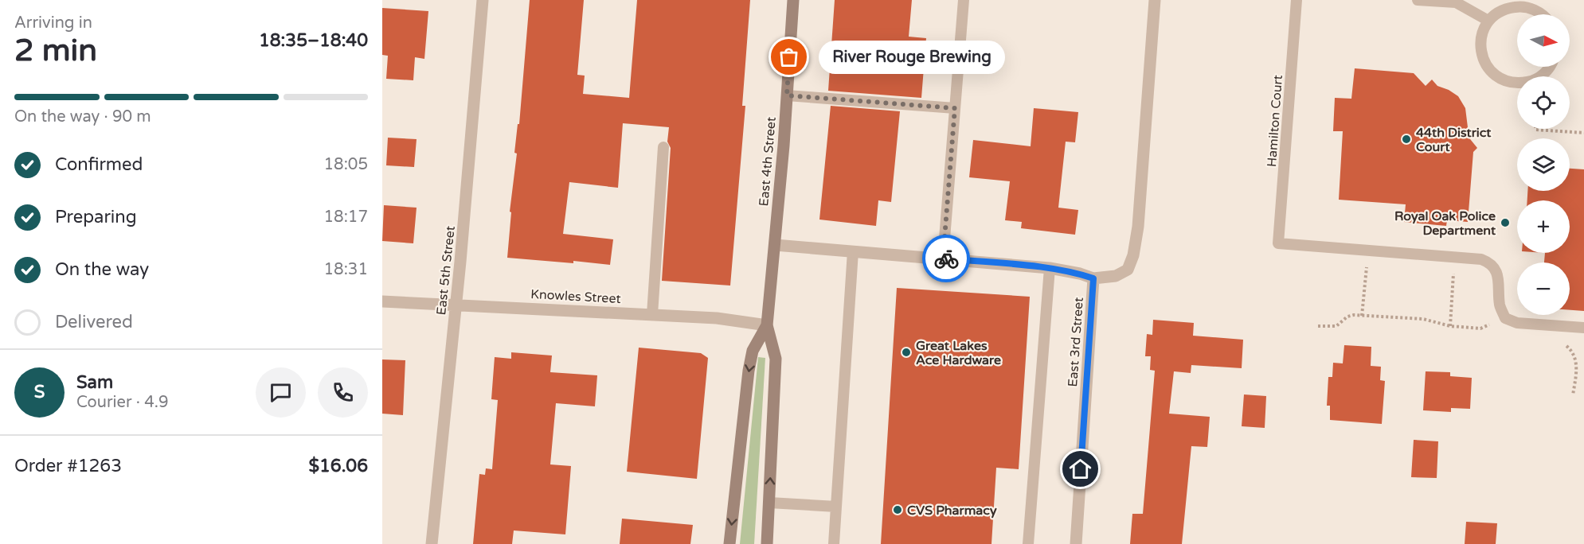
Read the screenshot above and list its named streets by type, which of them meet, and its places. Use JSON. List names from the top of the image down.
{
  "streets": {
    "street": [
      "East 4th Street",
      "East 5th Street",
      "Knowles Street",
      "East 3rd Street"
    ],
    "lane": ["Hamilton Court"]
  },
  "crossings": [
    ["East 4th Street", "Knowles Street"],
    ["East 5th Street", "Knowles Street"]
  ],
  "places": [
    "River Rouge Brewing",
    "44th District Court",
    "Royal Oak Police Department",
    "Great Lakes Ace Hardware",
    "CVS Pharmacy"
  ],
  "north": "right",
  "page": {
    "heading": ["2 min", "Arriving in", "18:35–18:40"],
    "panel": [
      "Sam",
      "Courier · 4.9",
      "Order #1263",
      "$16.06"
    ],
    "map_buttons": ["+", "−"],
    "bubble": "River Rouge Brewing",
    "bar": "On the way · 90 m",
    "list": [
      ["Confirmed", "18:05"],
      ["Preparing", "18:17"],
      ["On the way", "18:31"],
      "Delivered"
    ],
    "round": "S"
  }
}
